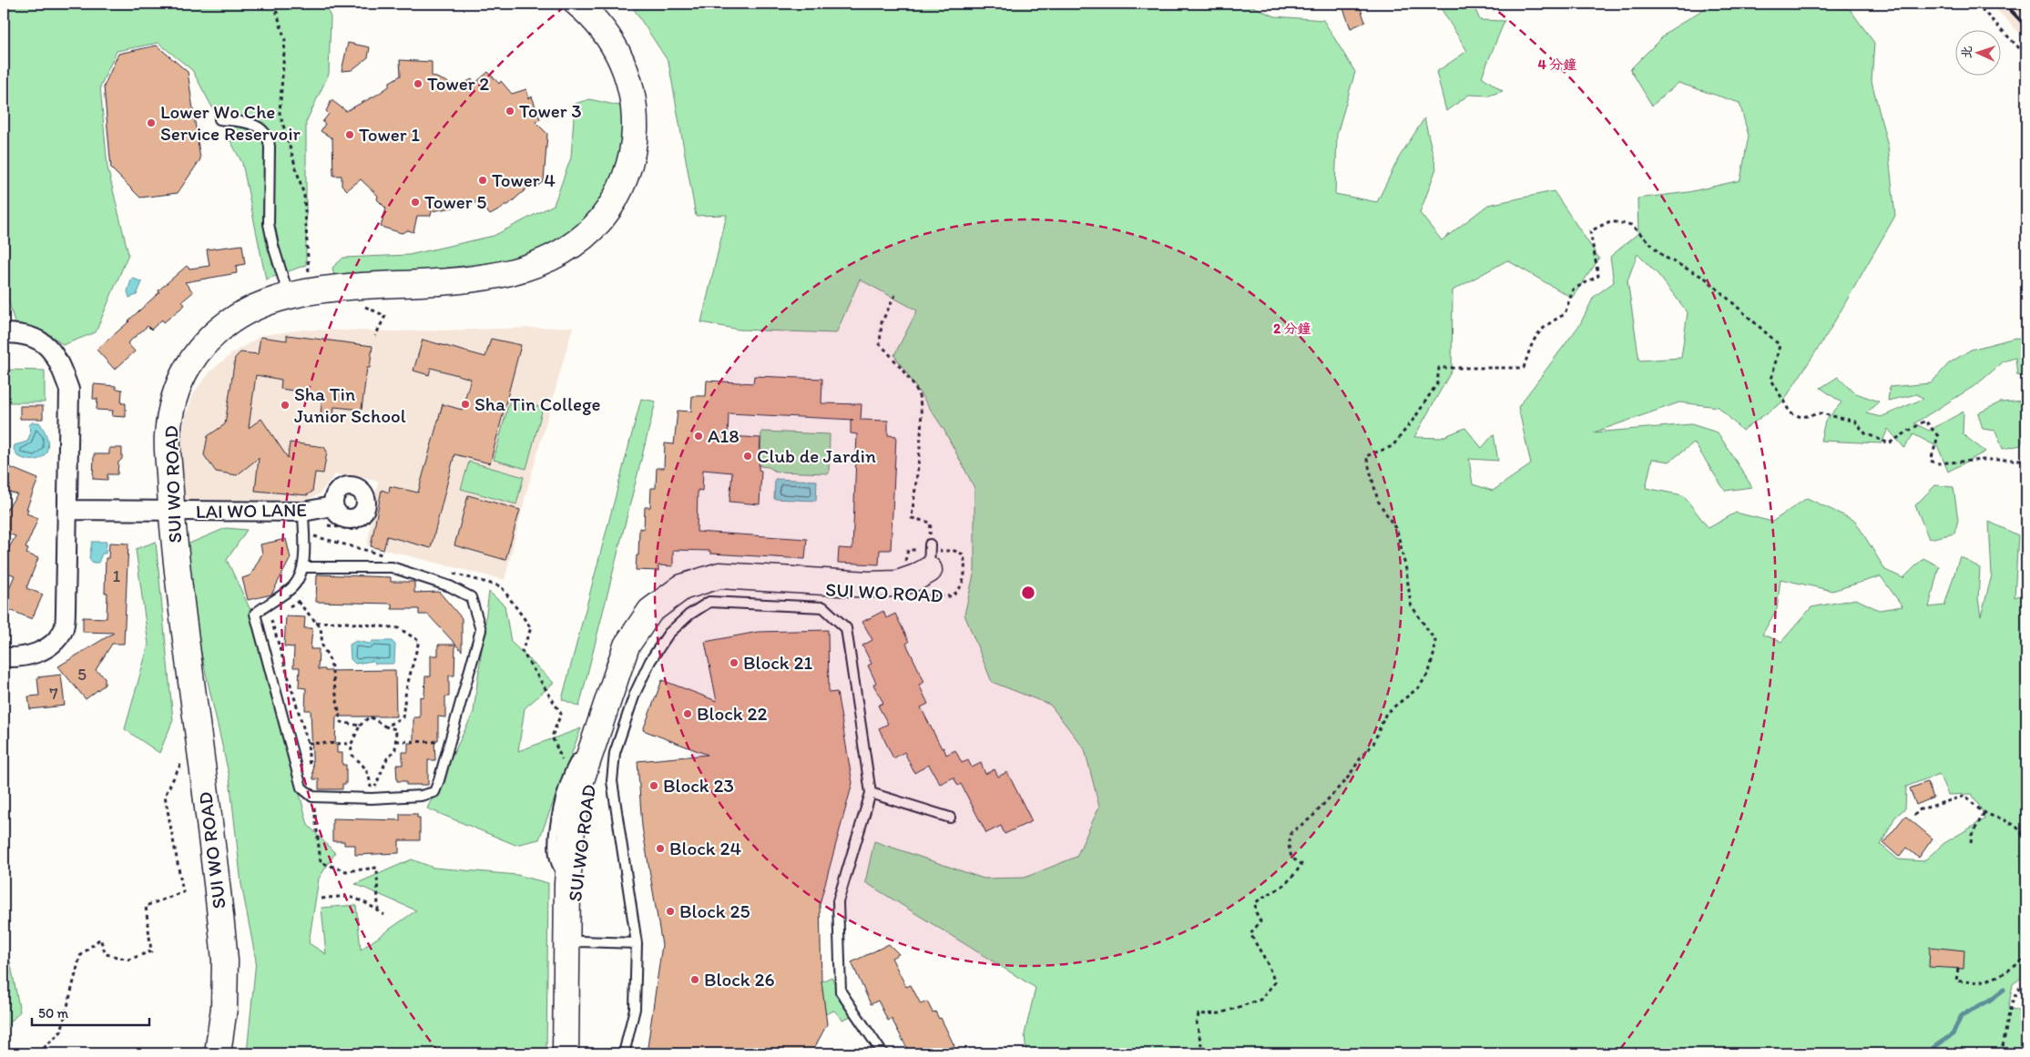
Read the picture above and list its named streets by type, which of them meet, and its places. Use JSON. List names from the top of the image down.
{
  "streets": {
    "street": ["SUI WO ROAD", "LAI WO LANE"]
  },
  "crossings": [
    ["SUI WO ROAD", "LAI WO LANE"]
  ],
  "places": [
    "Tower 2",
    "Tower 3",
    "Lower Wo Che Service Reservoir",
    "Tower 1",
    "Tower 4",
    "Tower 5",
    "Sha Tin College",
    "Sha Tin Junior School",
    "A18",
    "Club de Jardin",
    "Block 21",
    "Block 22",
    "Block 23",
    "Block 24",
    "Block 25",
    "Block 26"
  ],
  "house_numbers": ["1", "5", "7"],
  "scale_bar": "50 m",
  "north": "left",
  "rings": ["4 分鐘", "2 分鐘"]
}
